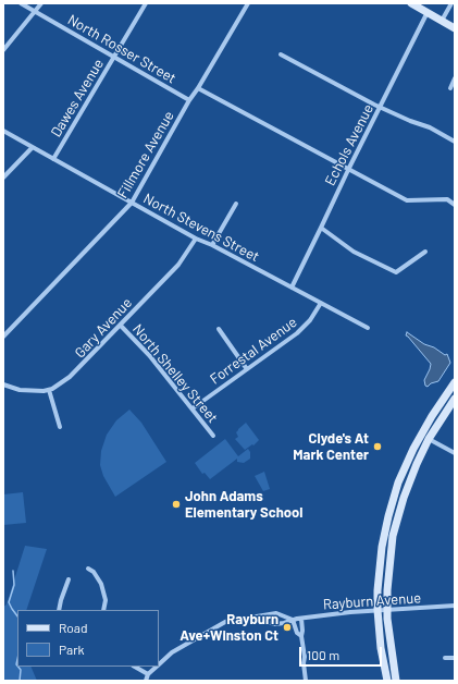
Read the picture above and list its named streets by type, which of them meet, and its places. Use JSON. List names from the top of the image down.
{
  "streets": {
    "street": [
      "North Rosser Street",
      "Dawes Avenue",
      "Echols Avenue",
      "Fillmore Avenue",
      "North Stevens Street",
      "Gary Avenue",
      "Forrestal Avenue",
      "North Shelley Street",
      "Rayburn Avenue"
    ]
  },
  "crossings": [
    ["North Rosser Street", "Dawes Avenue"],
    ["North Rosser Street", "Fillmore Avenue"],
    ["Dawes Avenue", "North Stevens Street"],
    ["Echols Avenue", "North Stevens Street"],
    ["Fillmore Avenue", "North Stevens Street"],
    ["North Stevens Street", "Gary Avenue"],
    ["North Stevens Street", "Forrestal Avenue"],
    ["Gary Avenue", "North Shelley Street"],
    ["Forrestal Avenue", "North Shelley Street"]
  ],
  "places": ["Clyde's At Mark Center", "John Adams Elementary School", "Rayburn Ave+Winston Ct"],
  "legend": ["Road", "Park"],
  "scale_bar": "100 m"
}
